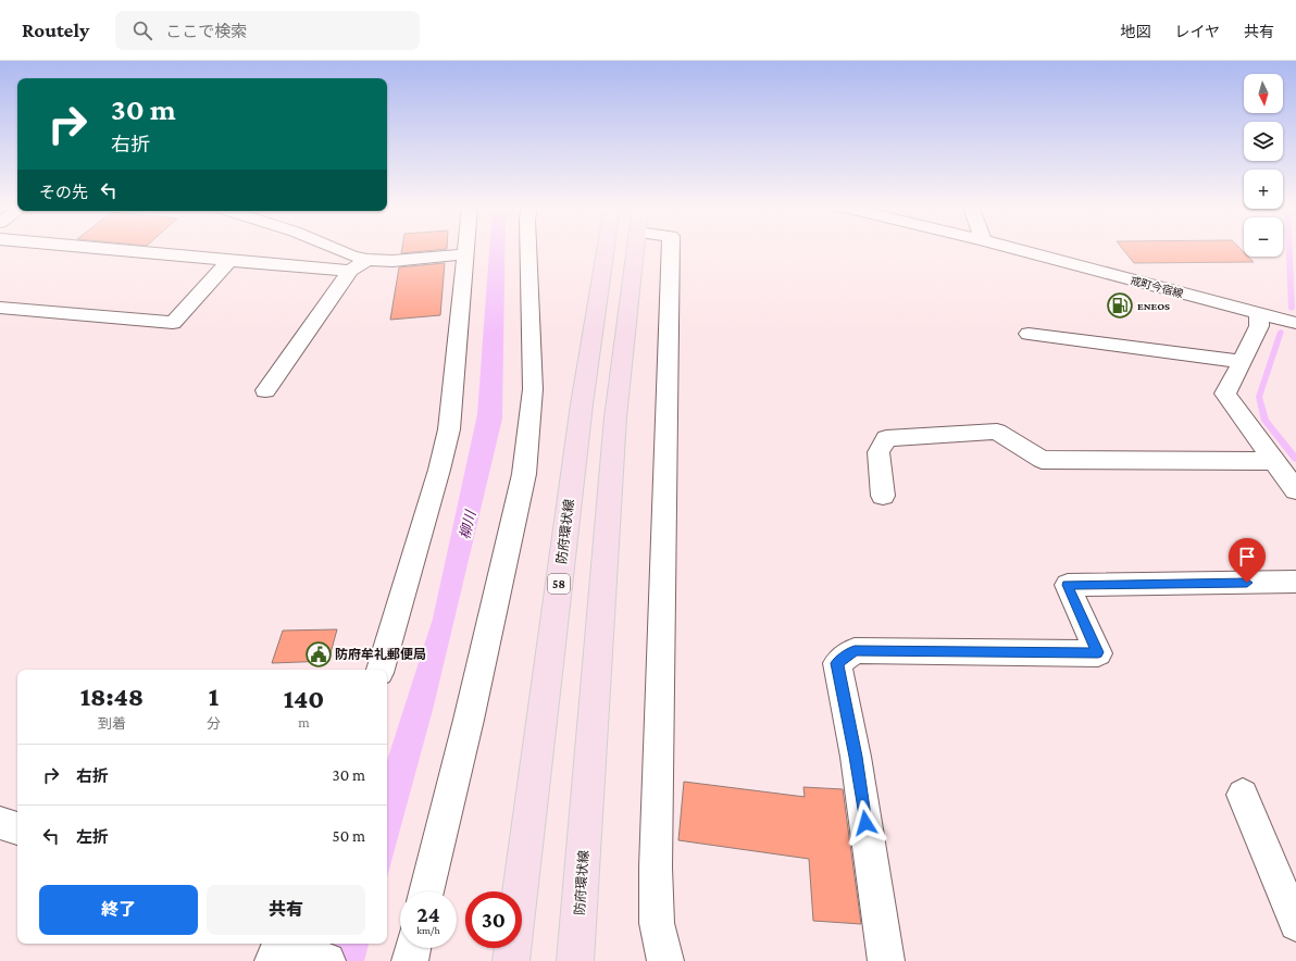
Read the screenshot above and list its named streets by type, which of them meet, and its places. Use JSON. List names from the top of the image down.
{
  "streets": {
    "main road": ["防府環状線", "58"],
    "street": ["戒町今宿線"]
  },
  "water": ["柳川"],
  "places": {
    "fuel station": ["ENEOS"],
    "public building": ["防府牟礼郵便局"]
  },
  "north": "bottom",
  "page": {
    "header": "Routely",
    "search": "ここで検索",
    "nav": ["地図", "レイヤ", "共有"],
    "map_buttons": ["+", "−"],
    "turn": ["30 m", "右折"],
    "then": "その先",
    "eta": [
      "18:48",
      "到着",
      "1",
      "分",
      "140",
      "m"
    ],
    "list": [
      {
        "name": "右折",
        "value": "30 m"
      },
      {
        "name": "左折",
        "value": "50 m"
      }
    ],
    "buttons": ["終了", "共有"],
    "speed": "24 km/h",
    "limit": "30"
  }
}
